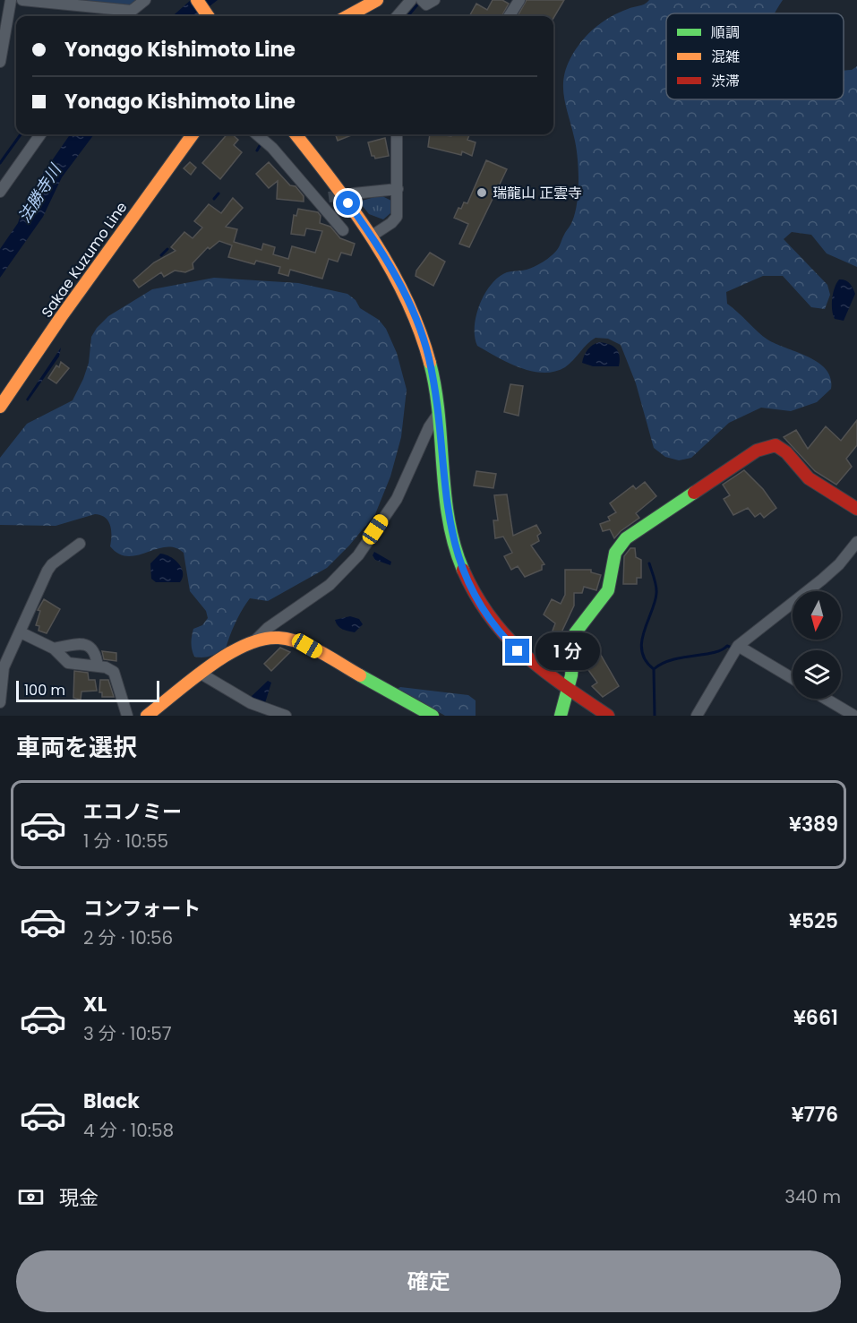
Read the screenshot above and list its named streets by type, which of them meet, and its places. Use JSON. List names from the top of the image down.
{
  "streets": {
    "main road": ["Sakae Kuzumo Line"]
  },
  "water": ["法勝寺川"],
  "places": ["瑞龍山 正雲寺"],
  "legend": ["順調", "混雑", "渋滞"],
  "scale_bar": "100 m",
  "north": "bottom",
  "page": {
    "banner": ["Yonago Kishimoto Line", "Yonago Kishimoto Line"],
    "bubble": "1 分",
    "scale": "100 m",
    "heading": "車両を選択",
    "list": [
      {
        "name": "エコノミー",
        "note": "1 分 · 10:55",
        "value": "¥389"
      },
      {
        "name": "コンフォート",
        "note": "2 分 · 10:56",
        "value": "¥525"
      },
      {
        "name": "XL",
        "note": "3 分 · 10:57",
        "value": "¥661"
      },
      {
        "name": "Black",
        "note": "4 分 · 10:58",
        "value": "¥776"
      }
    ],
    "pay": ["現金", "340 m"],
    "buttons": "確定"
  }
}
